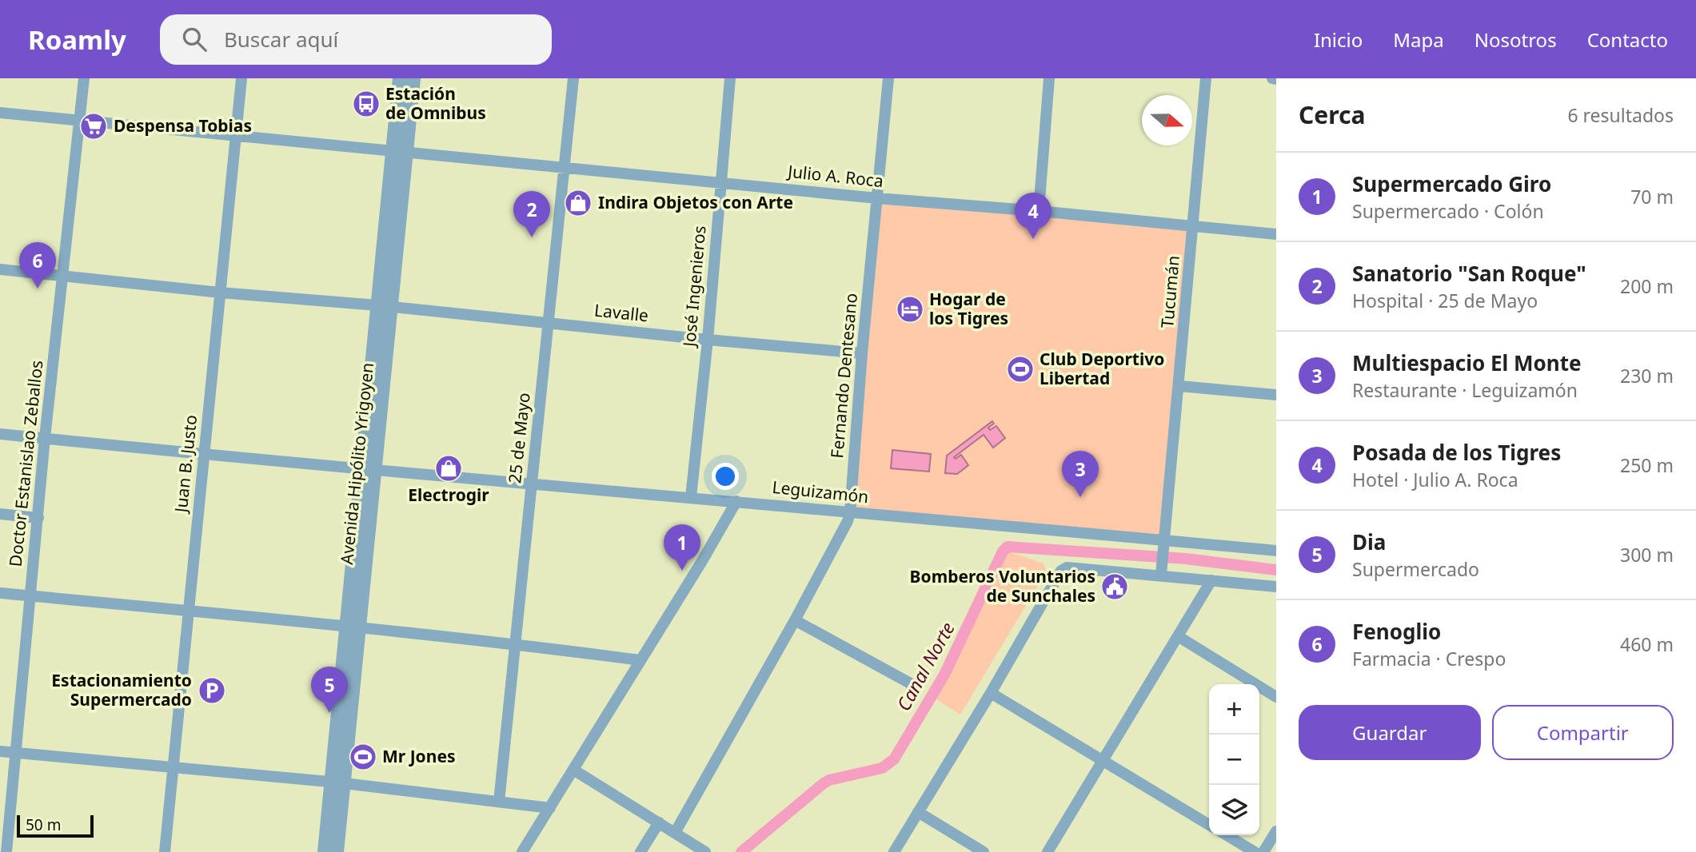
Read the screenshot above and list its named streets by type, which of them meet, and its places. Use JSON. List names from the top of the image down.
{
  "streets": {
    "street": [
      "Julio A. Roca",
      "José Ingenieros",
      "Tucumán",
      "Lavalle",
      "Fernando Dentesano",
      "25 de Mayo",
      "Doctor Estanislao Zeballos",
      "Juan B. Justo",
      "Avenida Hipólito Yrigoyen",
      "Leguizamón"
    ]
  },
  "crossings": [
    ["Julio A. Roca", "José Ingenieros"],
    ["Julio A. Roca", "Tucumán"],
    ["Julio A. Roca", "Fernando Dentesano"],
    ["Julio A. Roca", "25 de Mayo"],
    ["Julio A. Roca", "Doctor Estanislao Zeballos"],
    ["Julio A. Roca", "Juan B. Justo"],
    ["Julio A. Roca", "Avenida Hipólito Yrigoyen"],
    ["José Ingenieros", "Lavalle"],
    ["José Ingenieros", "Leguizamón"],
    ["Tucumán", "Leguizamón"],
    ["Lavalle", "Fernando Dentesano"],
    ["Lavalle", "25 de Mayo"],
    ["Lavalle", "Doctor Estanislao Zeballos"],
    ["Lavalle", "Juan B. Justo"],
    ["Lavalle", "Avenida Hipólito Yrigoyen"],
    ["Fernando Dentesano", "Leguizamón"],
    ["25 de Mayo", "Leguizamón"],
    ["Doctor Estanislao Zeballos", "Leguizamón"],
    ["Juan B. Justo", "Leguizamón"],
    ["Avenida Hipólito Yrigoyen", "Leguizamón"]
  ],
  "water": ["Canal Norte"],
  "places": {
    "bus stop": ["Estación de Omnibus"],
    "supermarket": ["Despensa Tobias"],
    "shop": ["Indira Objetos con Arte", "Electrogir"],
    "hotel": ["Hogar de los Tigres"],
    "sports": ["Club Deportivo Libertad", "Mr Jones"],
    "public building": ["Bomberos Voluntarios de Sunchales"],
    "parking": ["Estacionamiento Supermercado"]
  },
  "scale_bar": "50 m",
  "north": "right",
  "page": {
    "header": "Roamly",
    "search": "Buscar aquí",
    "nav": [
      "Inicio",
      "Mapa",
      "Nosotros",
      "Contacto"
    ],
    "heading": ["Cerca", "6 resultados"],
    "list": [
      {
        "mark": "1",
        "name": "Supermercado Giro",
        "note": "Supermercado · Colón",
        "value": "70 m"
      },
      {
        "mark": "2",
        "name": "Sanatorio \"San Roque\"",
        "note": "Hospital · 25 de Mayo",
        "value": "200 m"
      },
      {
        "mark": "3",
        "name": "Multiespacio El Monte",
        "note": "Restaurante · Leguizamón",
        "value": "230 m"
      },
      {
        "mark": "4",
        "name": "Posada de los Tigres",
        "note": "Hotel · Julio A. Roca",
        "value": "250 m"
      },
      {
        "mark": "5",
        "name": "Dia",
        "note": "Supermercado",
        "value": "300 m"
      },
      {
        "mark": "6",
        "name": "Fenoglio",
        "note": "Farmacia · Crespo",
        "value": "460 m"
      }
    ],
    "pins": [
      "2",
      "4",
      "6",
      "3",
      "1",
      "5"
    ],
    "map_buttons": ["+", "−"],
    "buttons": ["Guardar", "Compartir"],
    "scale": "50 m"
  }
}
